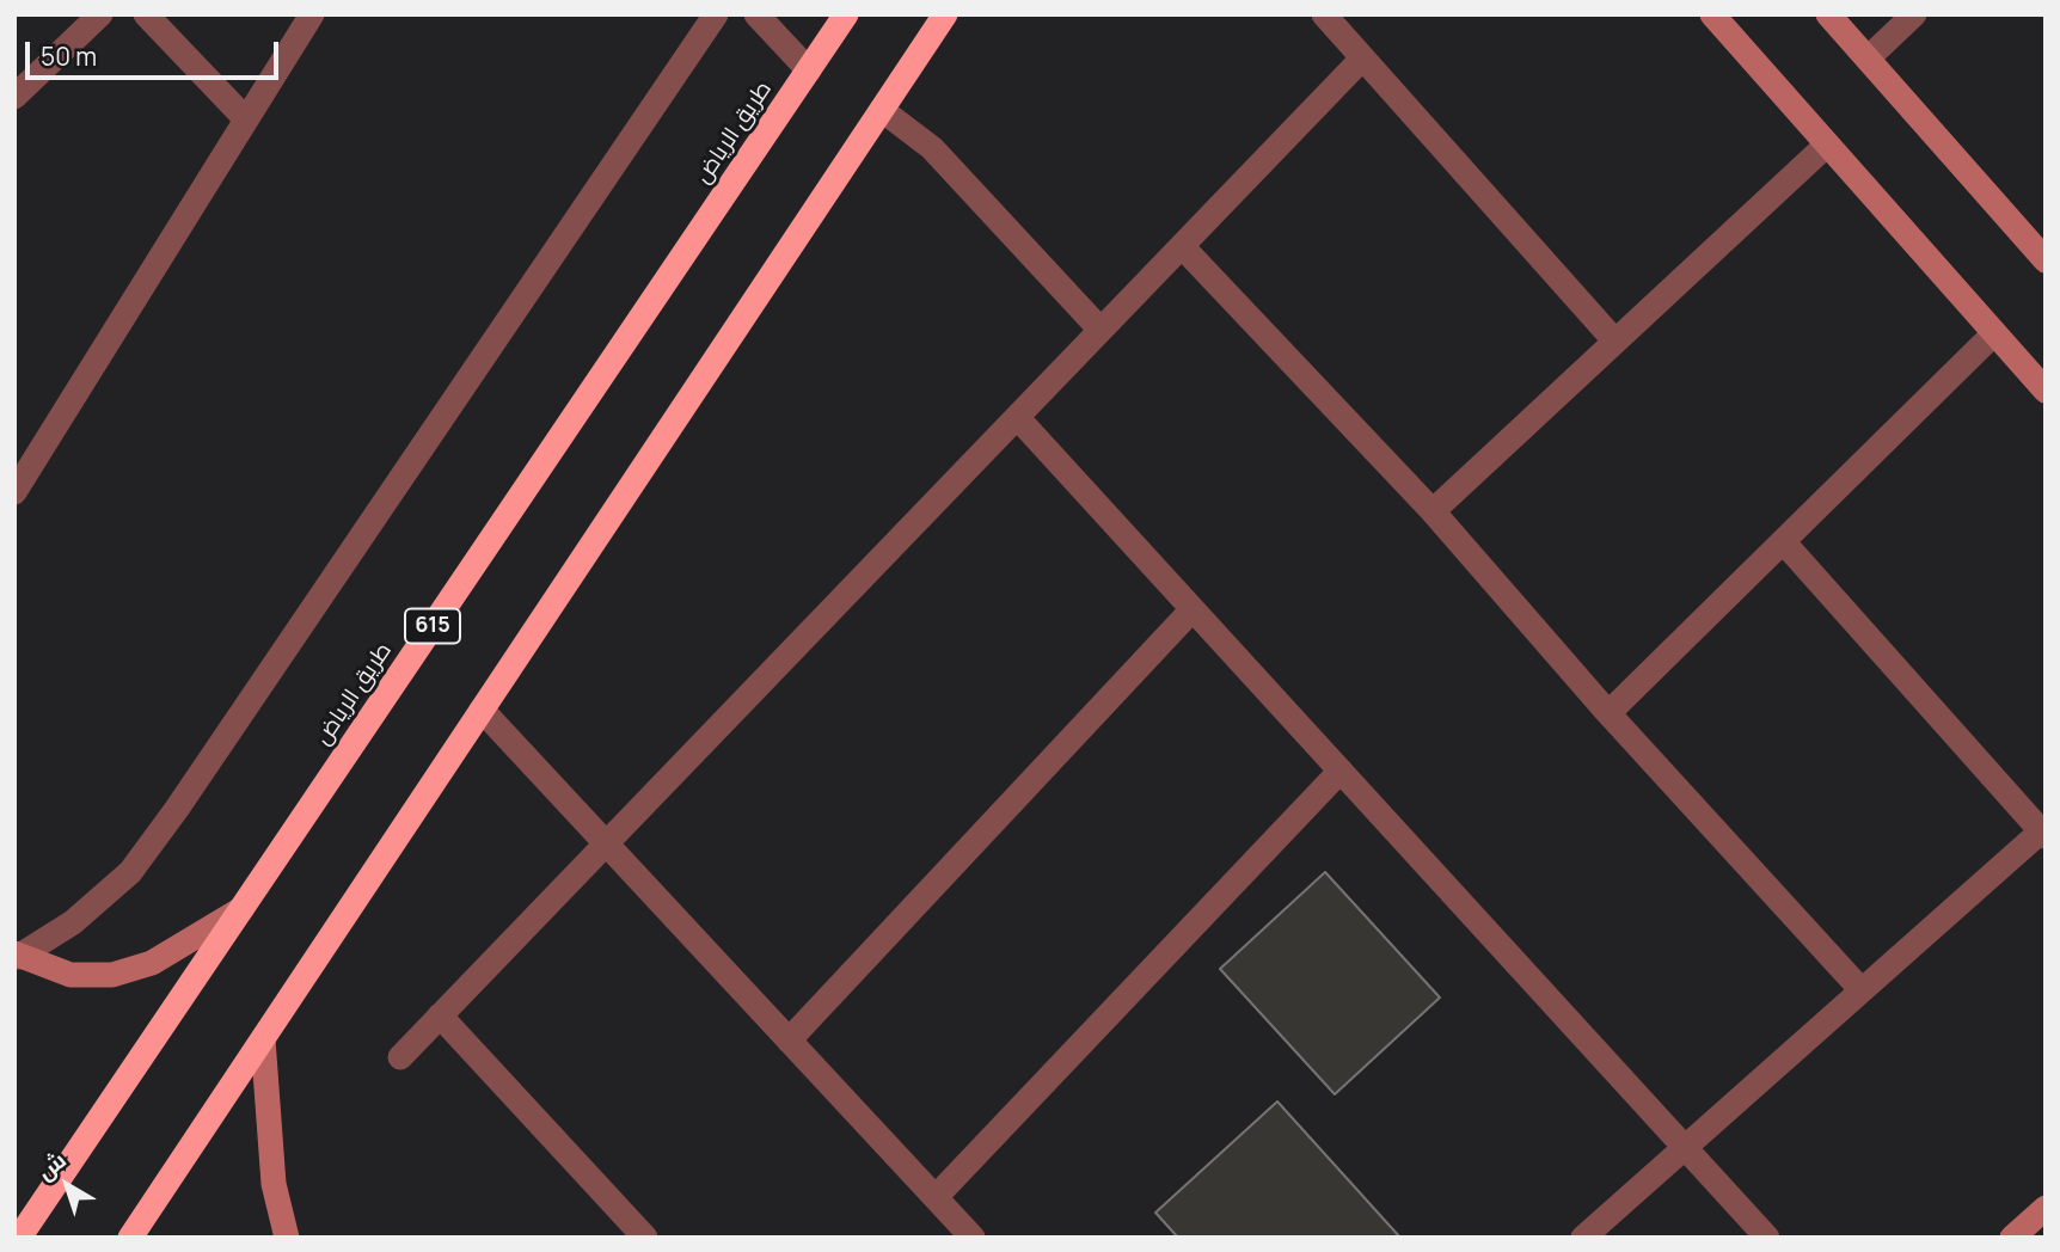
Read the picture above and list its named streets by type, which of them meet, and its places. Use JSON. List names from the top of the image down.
{
  "streets": {
    "highway": ["طريق الرياض", "615"]
  },
  "scale_bar": "50 m",
  "north": "top left"
}
